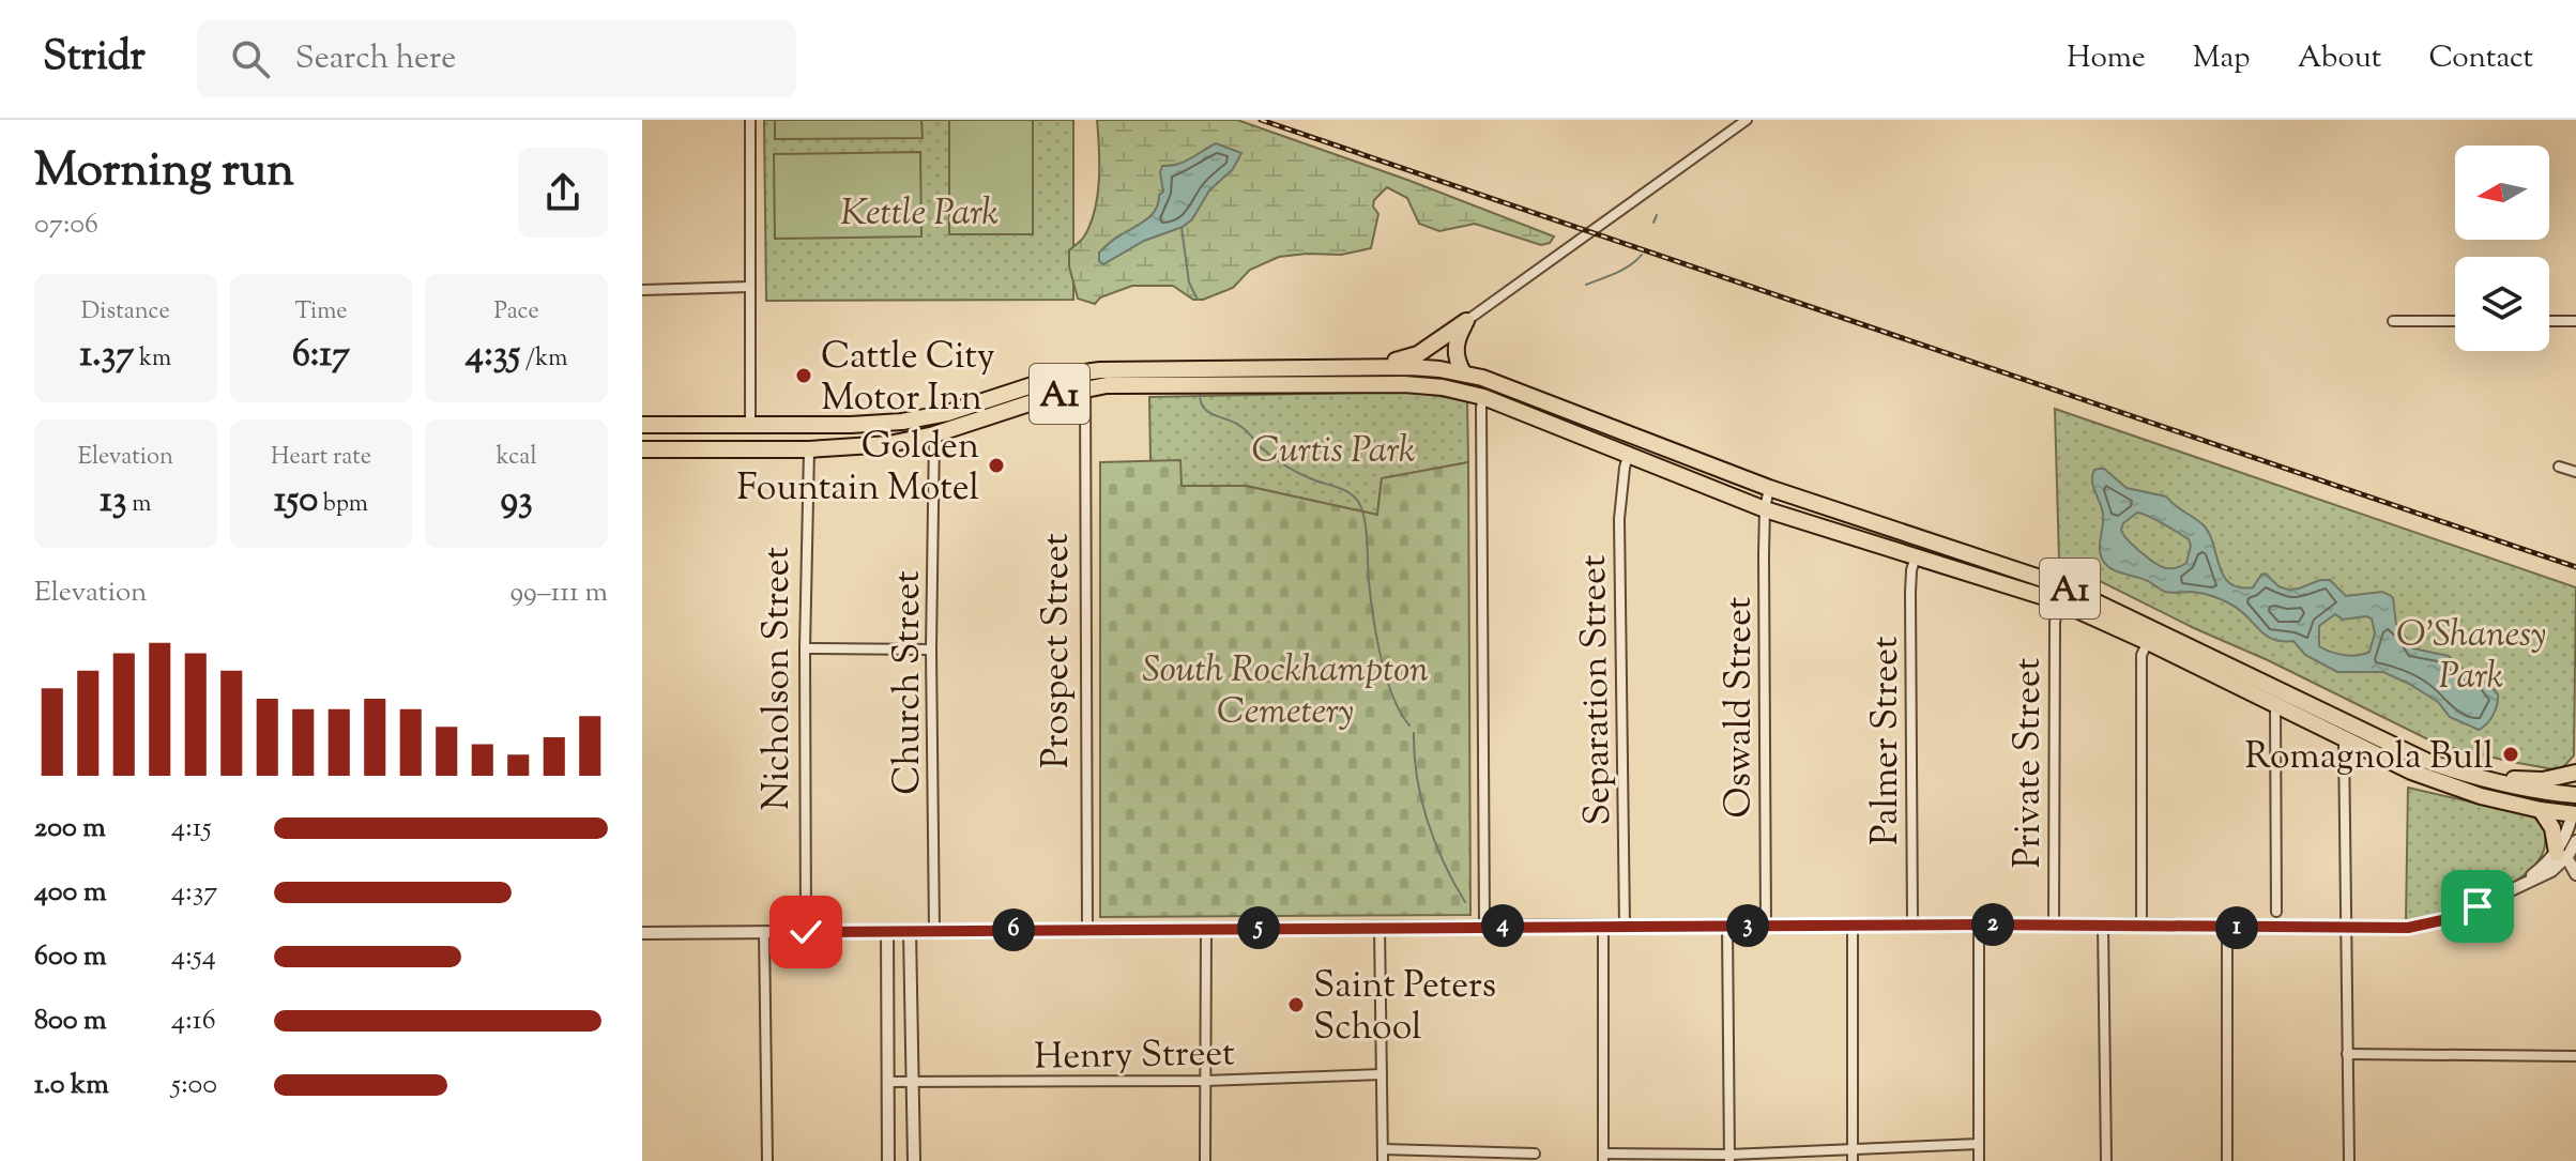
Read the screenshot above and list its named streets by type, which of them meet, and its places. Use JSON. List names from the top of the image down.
{
  "streets": {
    "highway": ["A1", "Prospect Street", "Nicholson Street"],
    "street": [
      "Church Street",
      "Separation Street",
      "Oswald Street",
      "Palmer Street",
      "Private Street",
      "Henry Street"
    ]
  },
  "crossings": [
    ["A1", "Prospect Street"],
    ["A1", "Nicholson Street"],
    ["A1", "Church Street"],
    ["A1", "Separation Street"],
    ["A1", "Oswald Street"],
    ["A1", "Palmer Street"],
    ["A1", "Private Street"]
  ],
  "parks": [
    "Kettle Park",
    "Curtis Park",
    "O'Shanesy Park",
    "South Rockhampton Cemetery"
  ],
  "places": [
    "Cattle City Motor Inn",
    "Golden Fountain Motel",
    "Romagnola Bull",
    "Saint Peters School"
  ],
  "north": "left",
  "page": {
    "header": "Stridr",
    "search": "Search here",
    "nav": [
      "Home",
      "Map",
      "About",
      "Contact"
    ],
    "heading": ["Morning run", "07:06"],
    "stats": [
      ["Distance", "1.37 km"],
      ["Time", "6:17"],
      ["Pace", "4:35 /km"],
      ["Elevation", "13 m"],
      ["Heart rate", "150 bpm"],
      ["kcal", "93"]
    ],
    "chart": ["Elevation", "99–111 m"],
    "list": [
      {
        "name": "200 m",
        "note": "4:15"
      },
      {
        "name": "400 m",
        "note": "4:37"
      },
      {
        "name": "600 m",
        "note": "4:54"
      },
      {
        "name": "800 m",
        "note": "4:16"
      },
      {
        "name": "1.0 km",
        "note": "5:00"
      }
    ],
    "pins": [
      "2",
      "3",
      "4",
      "1",
      "5",
      "6"
    ]
  }
}
